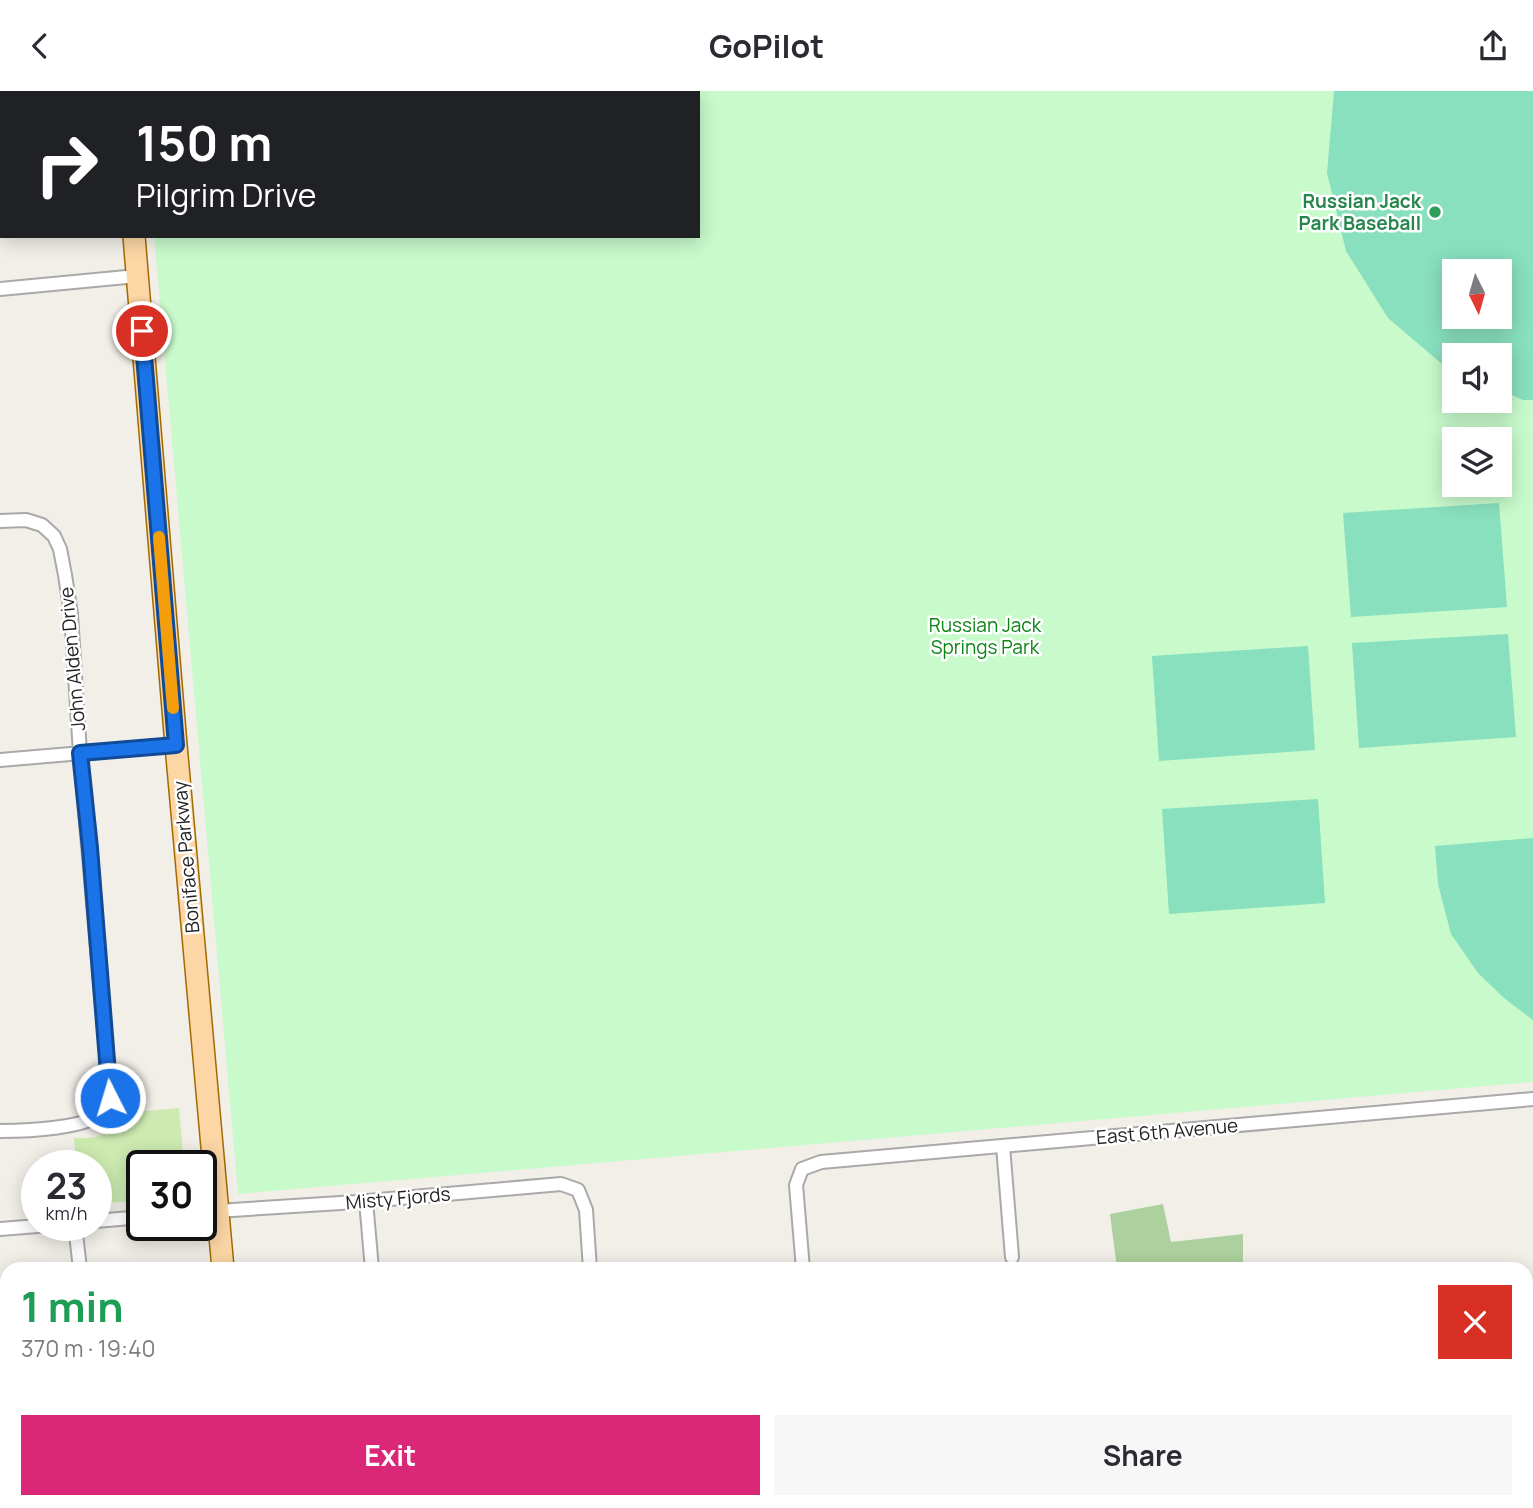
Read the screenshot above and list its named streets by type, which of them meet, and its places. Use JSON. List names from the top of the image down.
{
  "streets": {
    "main road": ["Boniface Parkway"],
    "street": ["John Alden Drive", "East 6th Avenue", "Misty Fjords"]
  },
  "parks": ["Russian Jack Springs Park"],
  "places": ["Russian Jack Park Baseball"],
  "north": "bottom",
  "page": {
    "header": "GoPilot",
    "turn": ["150 m", "Pilgrim Drive"],
    "speed": "23 km/h",
    "limit": "30",
    "heading": ["1 min", "370 m · 19:40"],
    "buttons": ["Exit", "Share"]
  }
}
